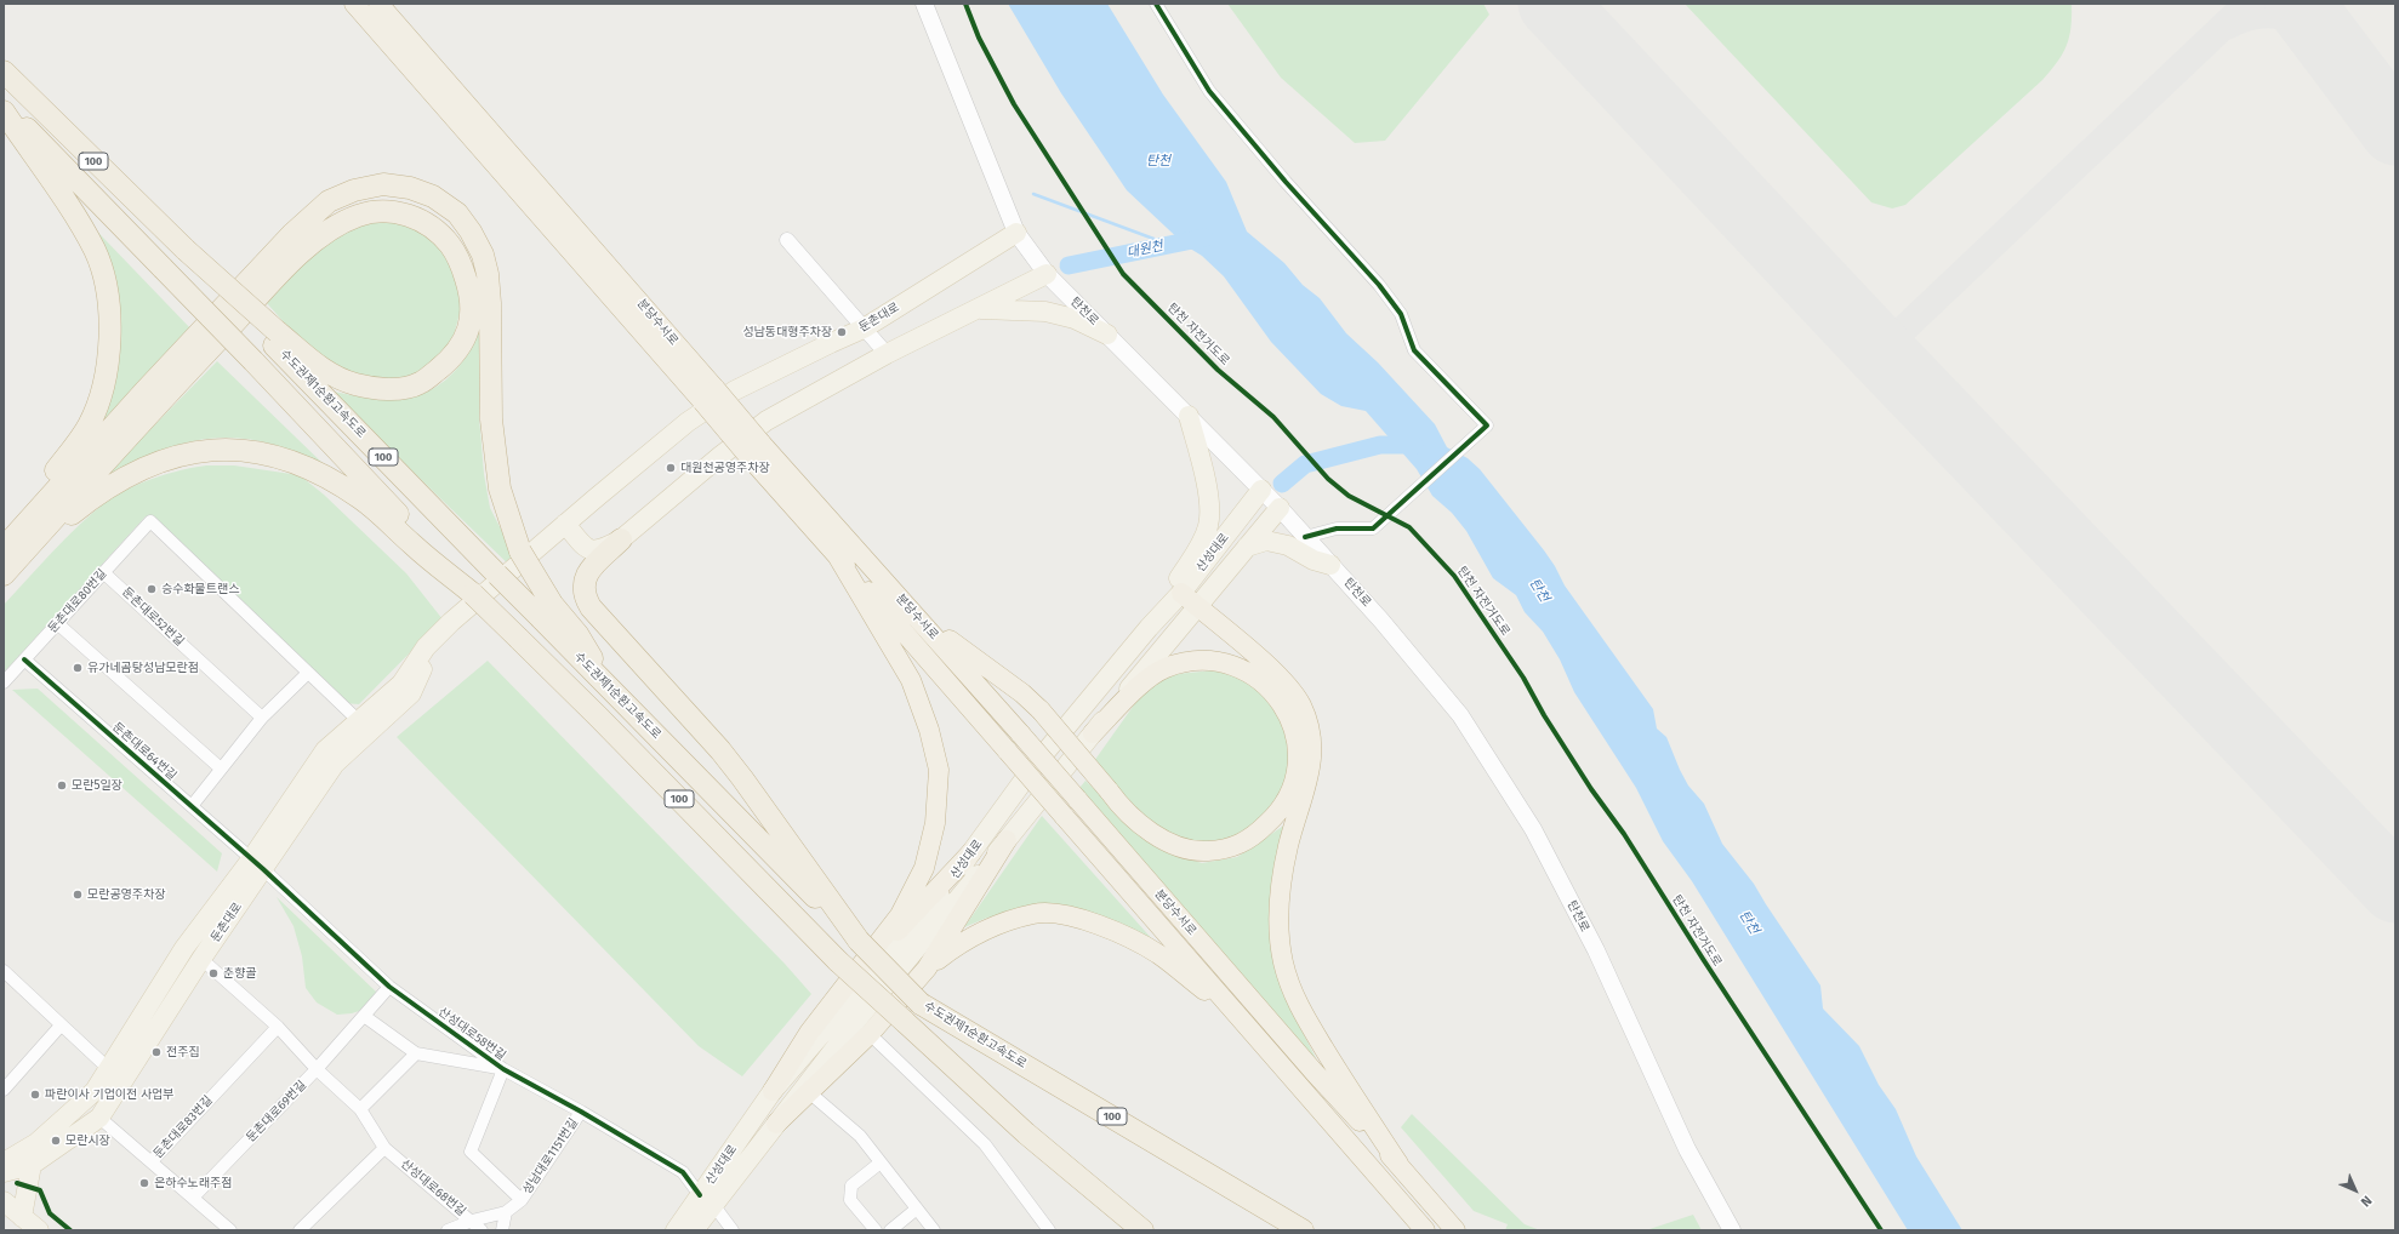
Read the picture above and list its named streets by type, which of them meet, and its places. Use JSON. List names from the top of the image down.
{
  "streets": {
    "highway": ["100", "분당수서로", "수도권제1순환고속도로"],
    "main road": ["탄천로", "둔촌대로", "산성대로"],
    "street": [
      "둔촌대로80번길",
      "둔촌대로52번길",
      "둔촌대로64번길",
      "산성대로58번길",
      "둔촌대로69번길",
      "둔촌대로83번길",
      "성남대로1151번길",
      "산성대로68번길"
    ],
    "cycle path": ["탄천 자전거도로"]
  },
  "crossings": [
    ["탄천로", "둔촌대로"],
    ["탄천로", "산성대로"],
    ["둔촌대로", "둔촌대로64번길"],
    ["둔촌대로", "산성대로58번길"],
    ["둔촌대로", "둔촌대로83번길"],
    ["산성대로", "산성대로58번길"],
    ["둔촌대로80번길", "둔촌대로52번길"],
    ["둔촌대로80번길", "둔촌대로64번길"],
    ["둔촌대로64번길", "산성대로58번길"],
    ["산성대로58번길", "둔촌대로69번길"],
    ["산성대로58번길", "성남대로1151번길"],
    ["둔촌대로69번길", "둔촌대로83번길"]
  ],
  "water": ["탄천", "대원천"],
  "places": [
    "성남동대형주차장",
    "대원천공영주차장",
    "승수화물트랜스",
    "유가네곰탕성남모란점",
    "모란5일장",
    "모란공영주차장",
    "춘향골",
    "전주집",
    "파란이사 기업이전 사업부",
    "모란시장",
    "은하수노래주점"
  ],
  "north": "bottom right"
}
